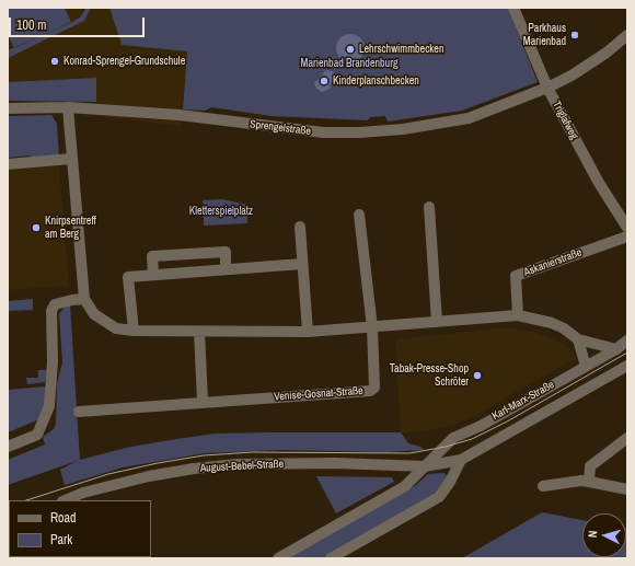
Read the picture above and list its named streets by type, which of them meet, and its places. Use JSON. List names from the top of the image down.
{
  "streets": {
    "street": [
      "Triglafweg",
      "Sprengelstraße",
      "Askanierstraße",
      "Venise-Gosnat-Straße",
      "Karl-Marx-Straße",
      "August-Bebel-Straße"
    ]
  },
  "crossings": [
    ["Triglafweg", "Sprengelstraße"],
    ["Karl-Marx-Straße", "August-Bebel-Straße"]
  ],
  "parks": ["Marienbad Brandenburg", "Kletterspielplatz"],
  "places": [
    "Parkhaus Marienbad",
    "Lehrschwimmbecken",
    "Konrad-Sprengel-Grundschule",
    "Kinderplanschbecken",
    "Knirpsentreff am Berg",
    "Tabak-Presse-Shop Schröter"
  ],
  "legend": ["Road", "Park"],
  "scale_bar": "100 m",
  "north": "left"
}
